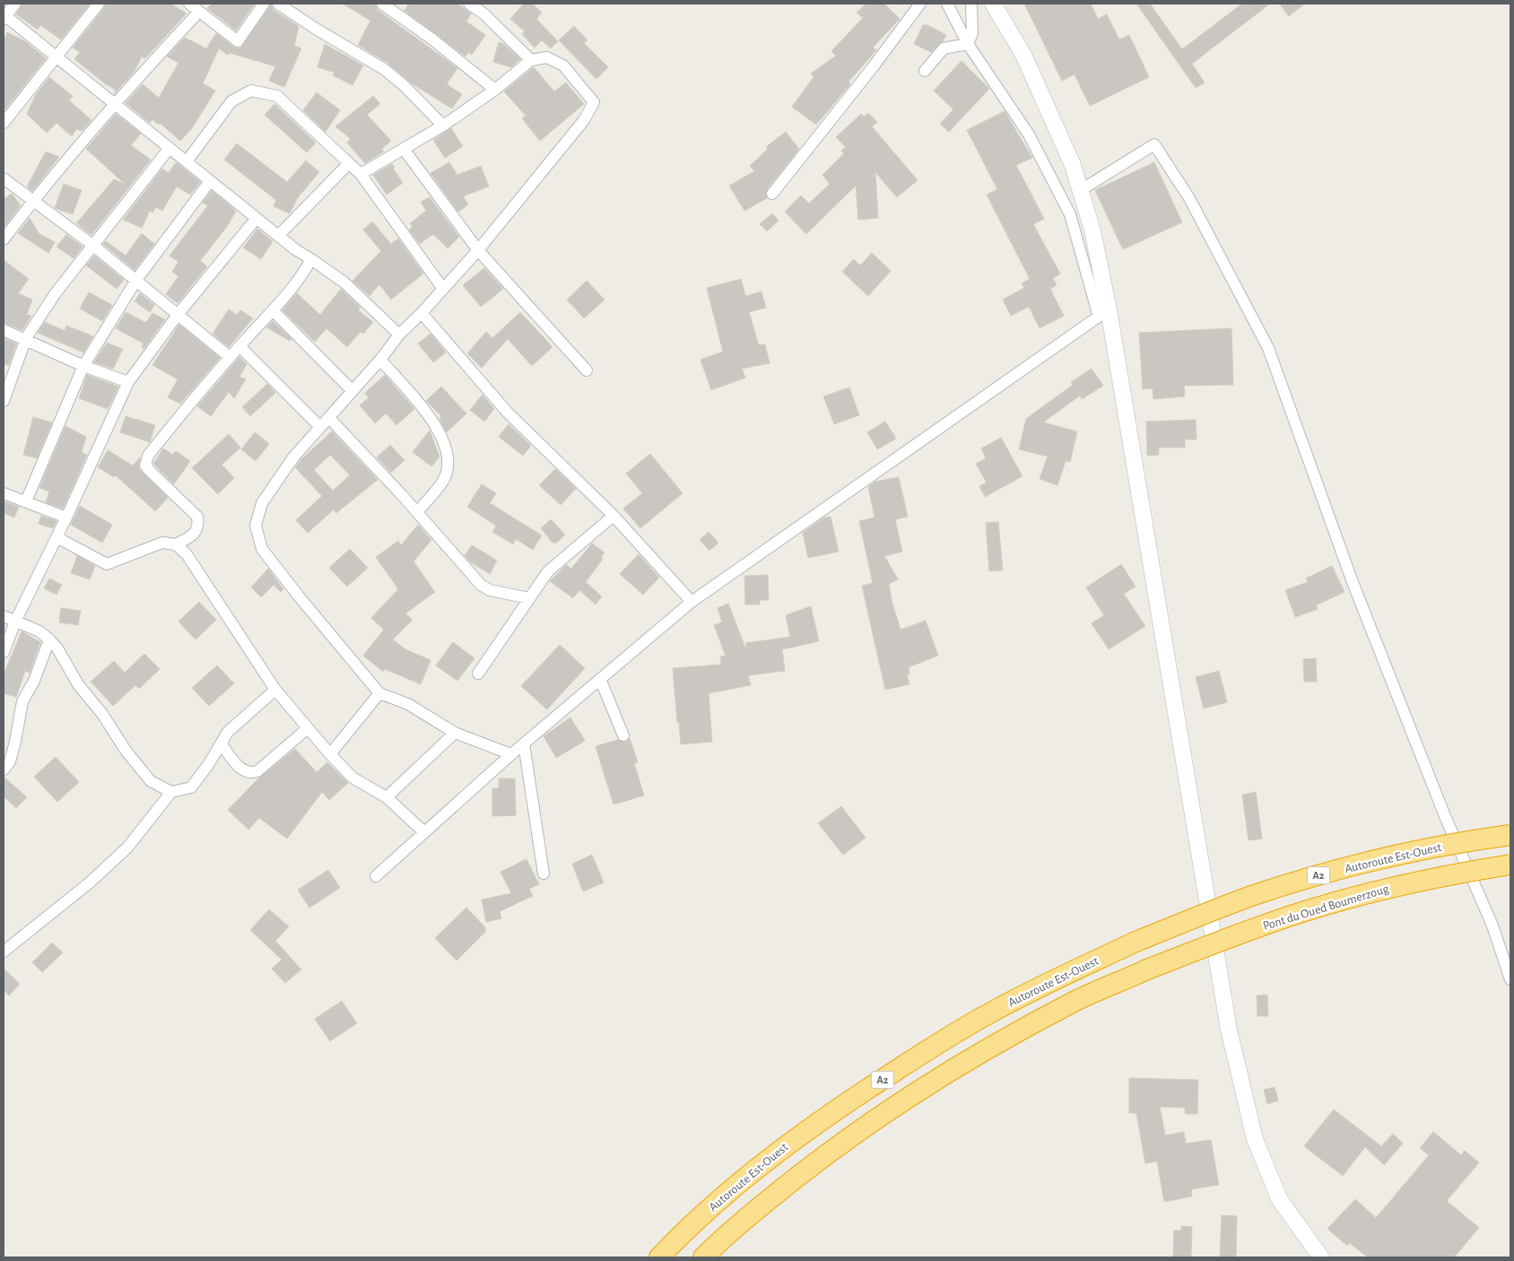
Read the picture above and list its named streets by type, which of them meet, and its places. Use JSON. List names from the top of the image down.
{
  "streets": {
    "highway": ["Autoroute Est-Ouest", "A2", "Pont du Oued Boumerzoug"]
  }
}
